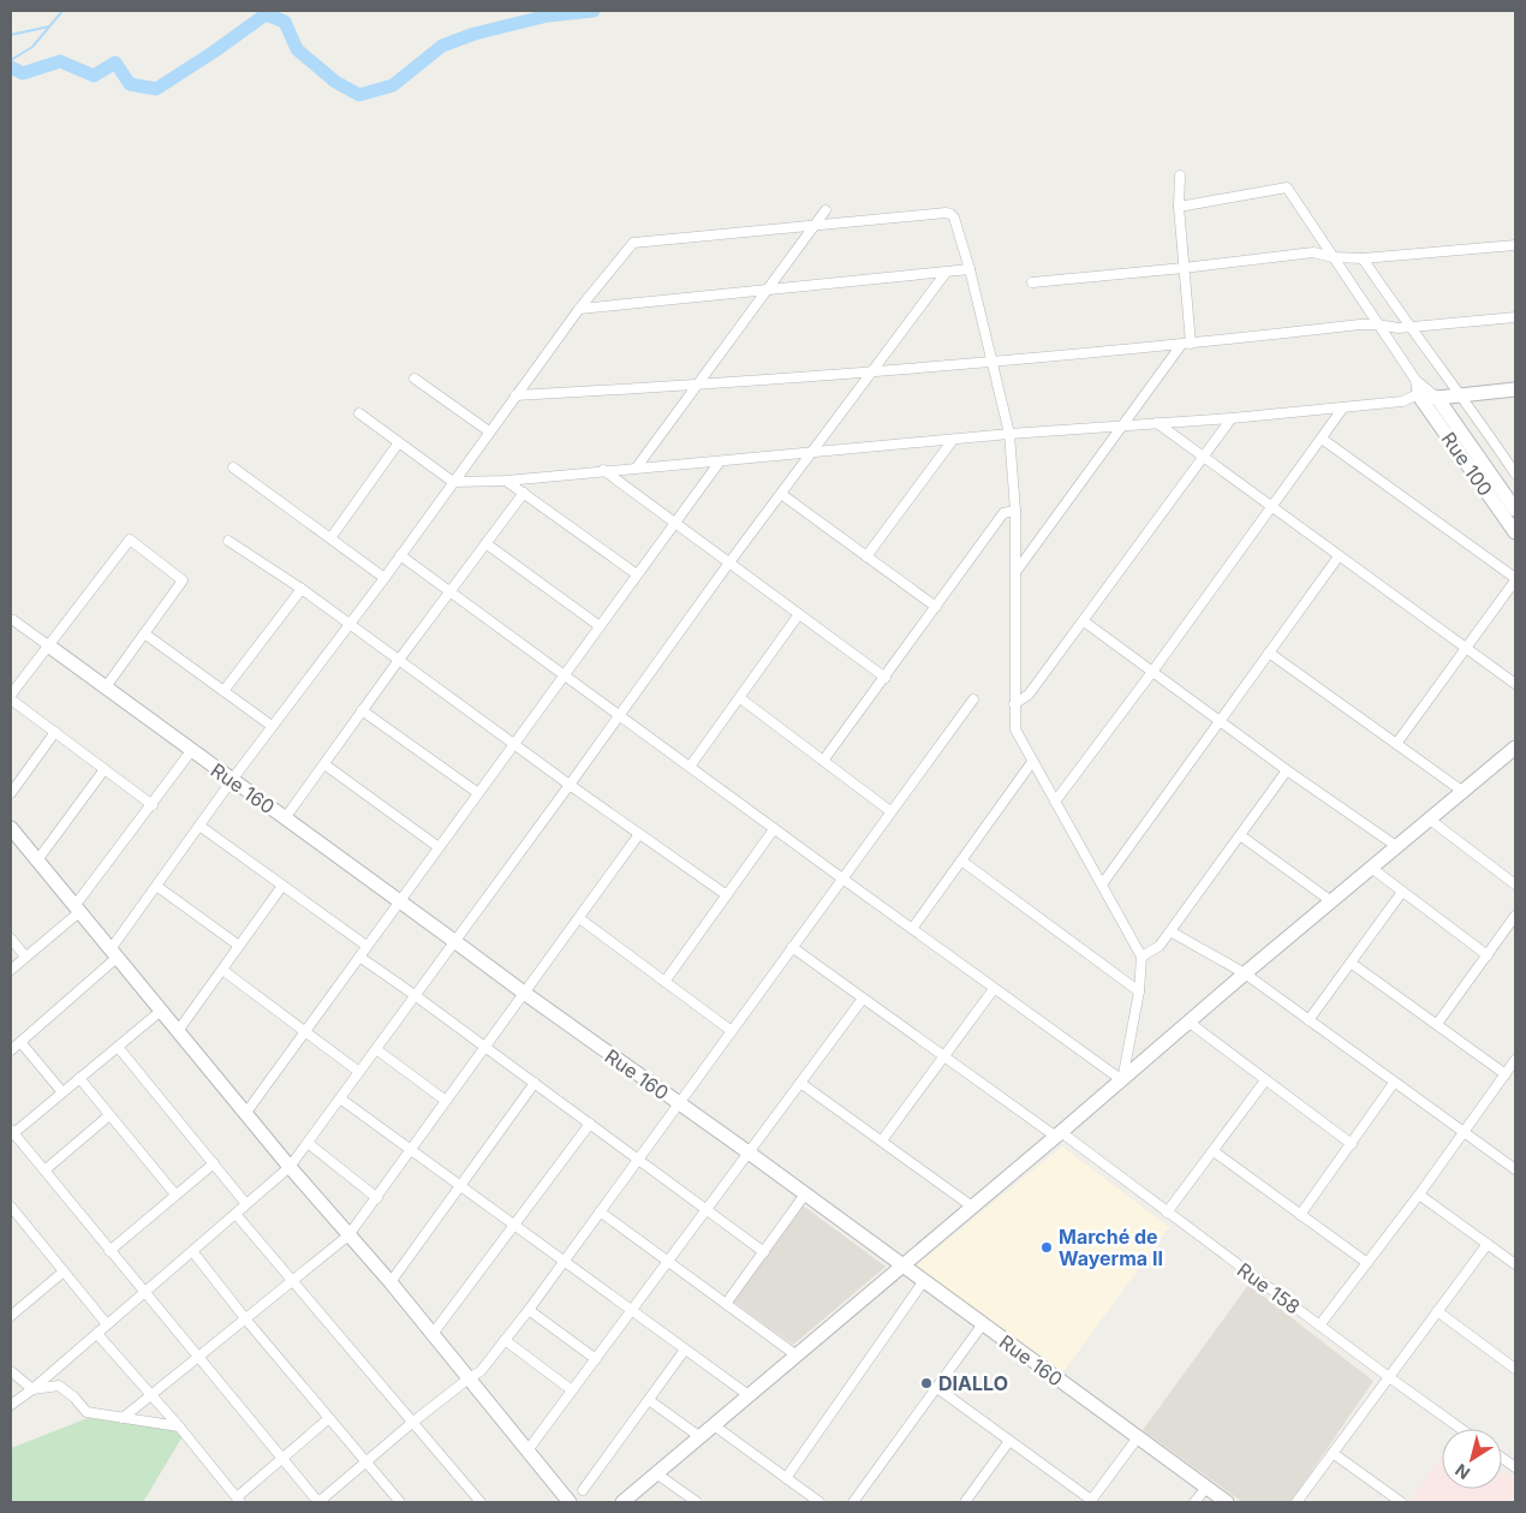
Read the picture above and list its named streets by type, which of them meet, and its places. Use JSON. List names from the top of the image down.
{
  "streets": {
    "street": ["Rue 100", "Rue 160", "Rue 158"]
  },
  "places": ["Marché de Wayerma II", "DIALLO"],
  "north": "bottom left"
}
